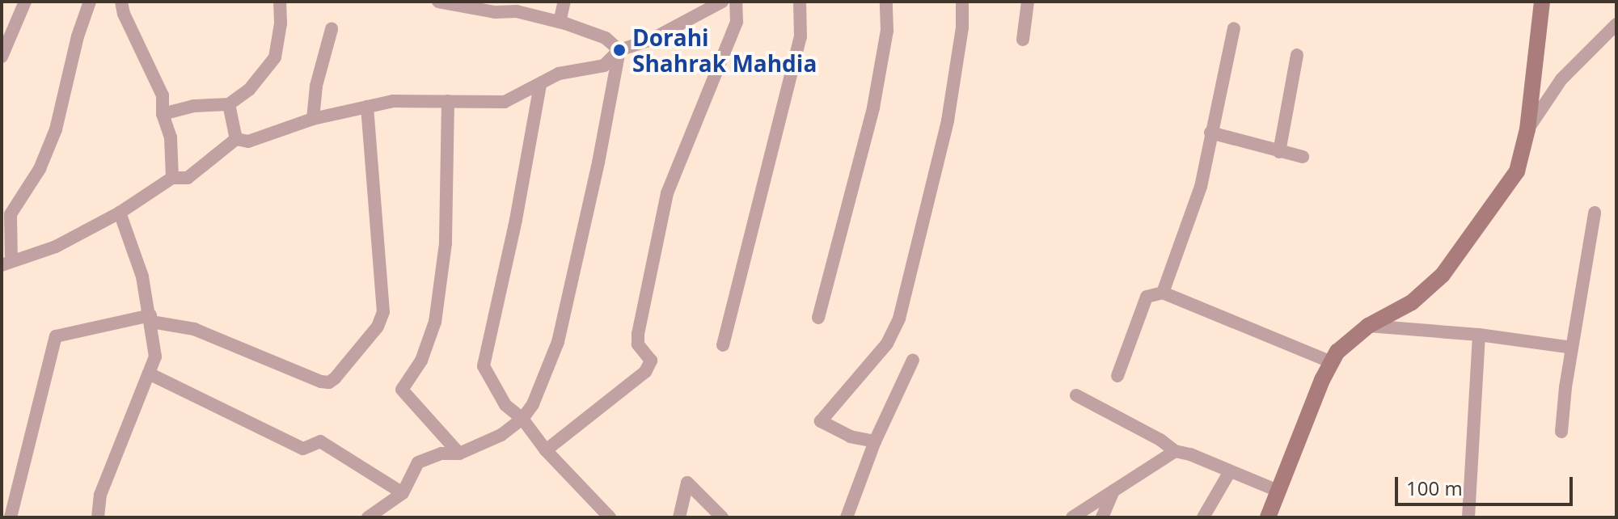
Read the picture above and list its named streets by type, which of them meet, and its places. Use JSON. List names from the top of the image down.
{
  "places": ["Dorahi Shahrak Mahdia"],
  "scale_bar": "100 m"
}
